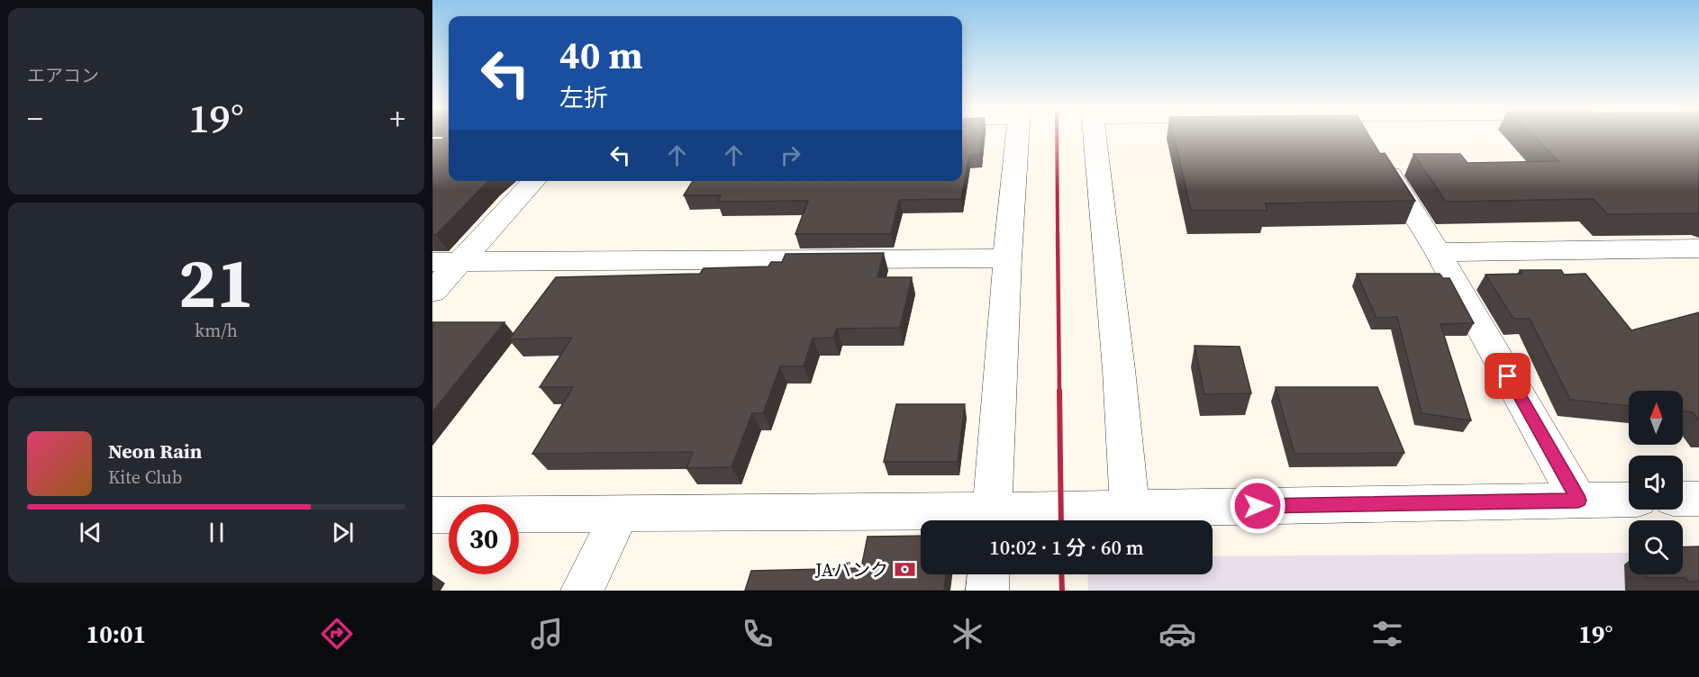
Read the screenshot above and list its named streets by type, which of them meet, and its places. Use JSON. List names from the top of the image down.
{
  "places": {
    "bank": ["JAバンク"]
  },
  "north": "top",
  "page": {
    "tile": [
      "エアコン",
      ["21", "km/h"]
    ],
    "turn": ["40 m", "左折"],
    "heat": ["−", "19°", "+"],
    "song": ["Neon Rain", "Kite Club"],
    "limit": "30",
    "trip": "10:02 · 1 分 · 60 m",
    "tabs": ["10:01", "19°"]
  }
}
